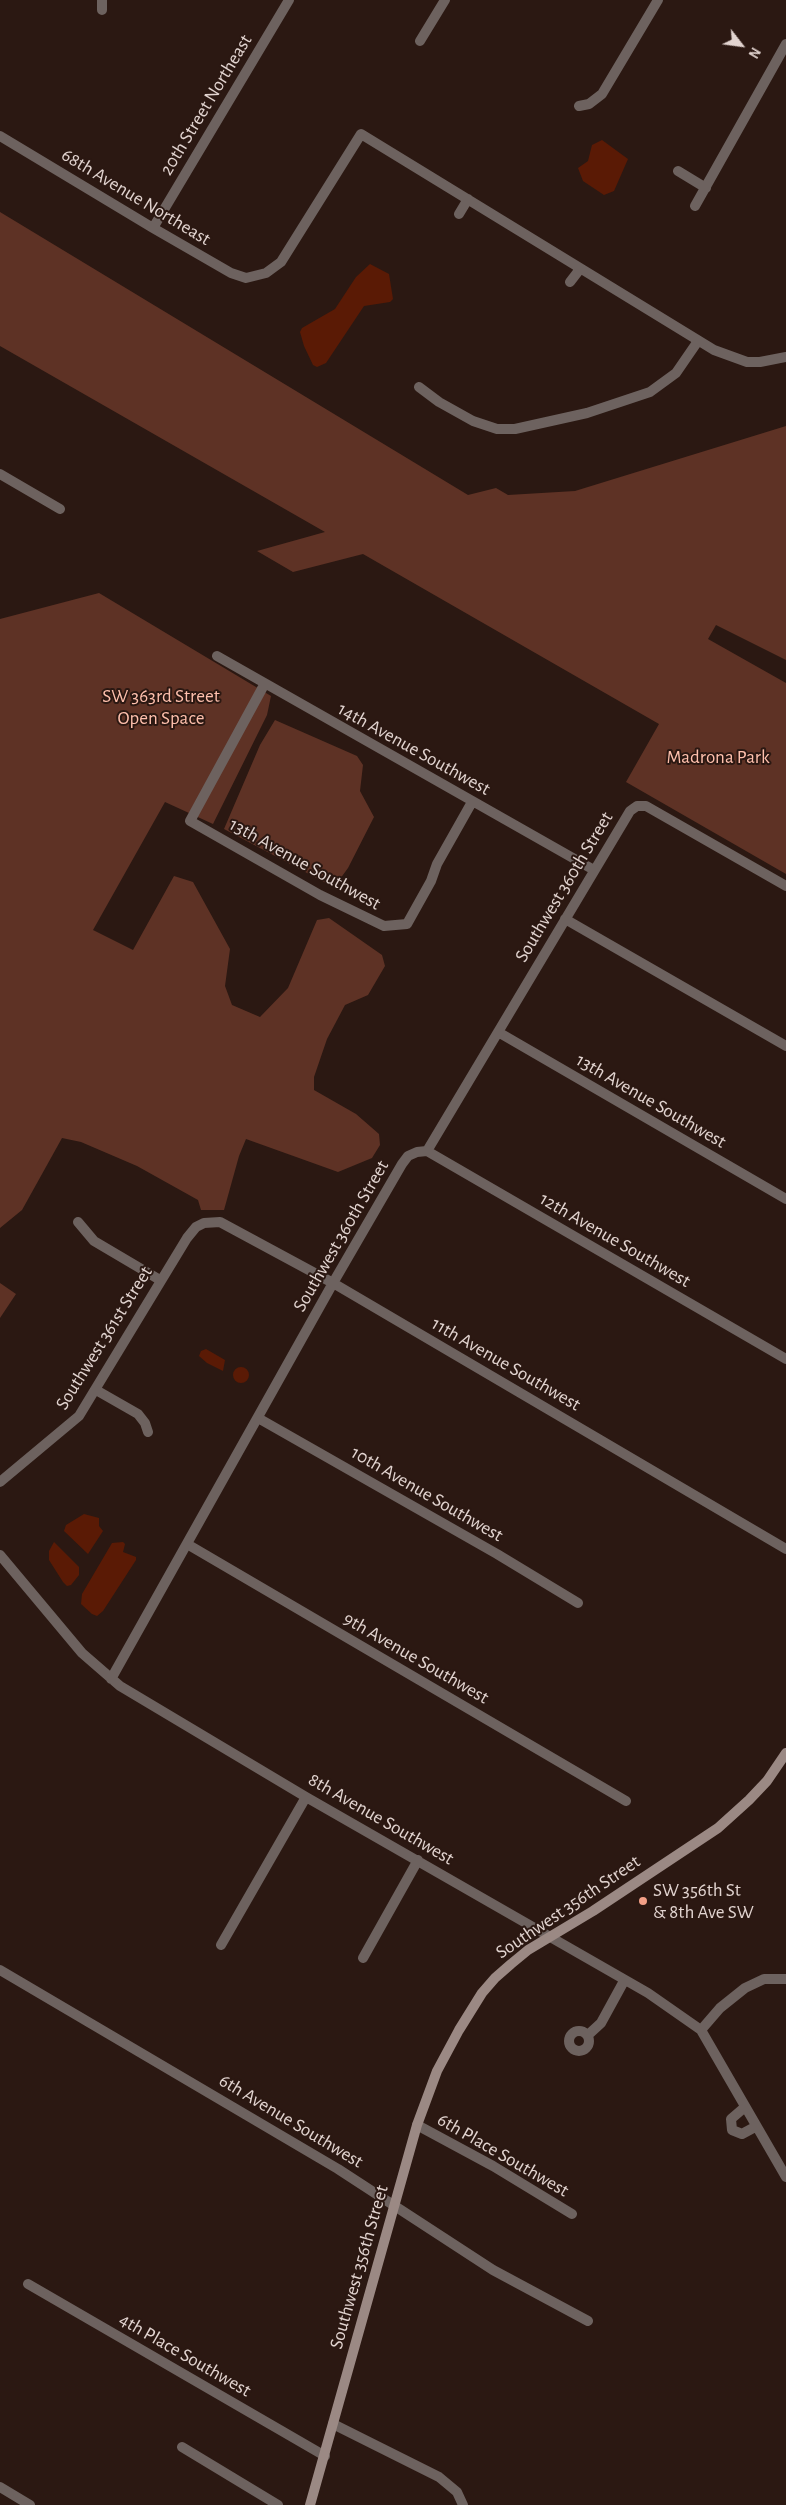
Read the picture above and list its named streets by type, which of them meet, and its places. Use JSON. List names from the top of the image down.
{
  "streets": {
    "main road": ["Southwest 356th Street"],
    "street": [
      "20th Street Northeast",
      "68th Avenue Northeast",
      "14th Avenue Southwest",
      "13th Avenue Southwest",
      "Southwest 360th Street",
      "12th Avenue Southwest",
      "Southwest 361st Street",
      "11th Avenue Southwest",
      "10th Avenue Southwest",
      "9th Avenue Southwest",
      "8th Avenue Southwest",
      "6th Avenue Southwest",
      "6th Place Southwest",
      "4th Place Southwest"
    ]
  },
  "crossings": [
    ["20th Street Northeast", "68th Avenue Northeast"],
    ["14th Avenue Southwest", "13th Avenue Southwest"],
    ["14th Avenue Southwest", "Southwest 360th Street"],
    ["13th Avenue Southwest", "Southwest 360th Street"],
    ["Southwest 360th Street", "12th Avenue Southwest"],
    ["Southwest 360th Street", "11th Avenue Southwest"],
    ["Southwest 360th Street", "10th Avenue Southwest"],
    ["Southwest 360th Street", "9th Avenue Southwest"],
    ["Southwest 360th Street", "8th Avenue Southwest"],
    ["Southwest 361st Street", "11th Avenue Southwest"],
    ["8th Avenue Southwest", "Southwest 356th Street"],
    ["Southwest 356th Street", "6th Avenue Southwest"],
    ["Southwest 356th Street", "6th Place Southwest"],
    ["Southwest 356th Street", "4th Place Southwest"]
  ],
  "parks": ["SW 363rd Street Open Space", "Madrona Park"],
  "places": ["SW 356th St & 8th Ave SW"],
  "north": "bottom right"
}
